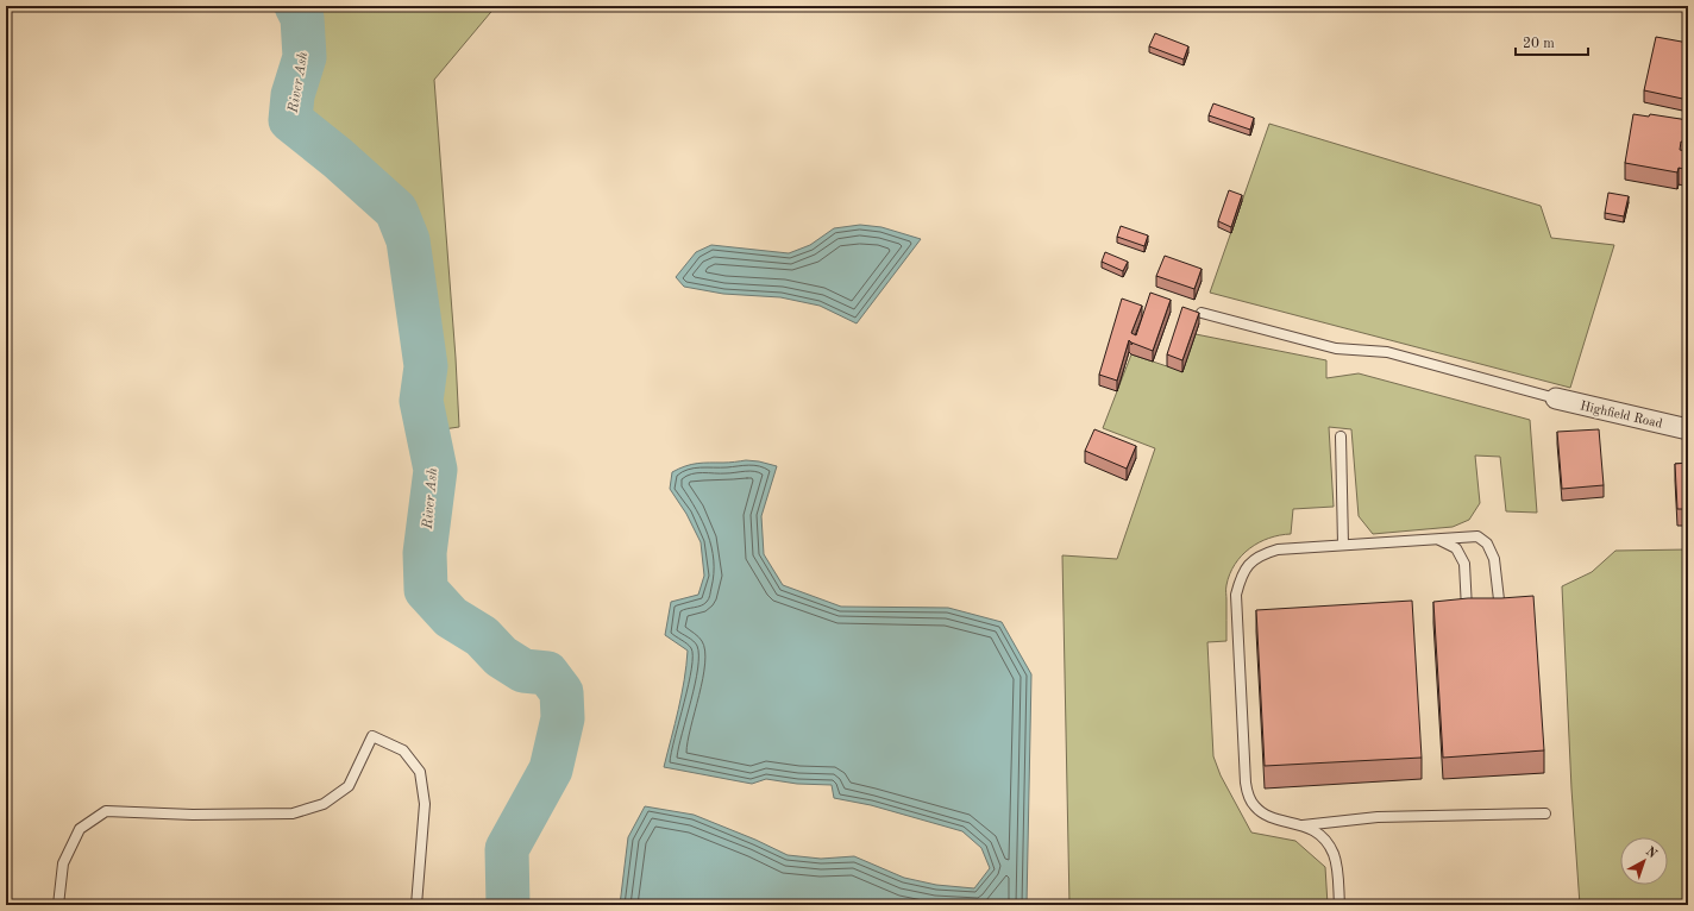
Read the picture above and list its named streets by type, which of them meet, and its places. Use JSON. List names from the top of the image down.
{
  "streets": {
    "street": ["Highfield Road"]
  },
  "water": ["River Ash"],
  "scale_bar": "20 m",
  "north": "top right"
}
